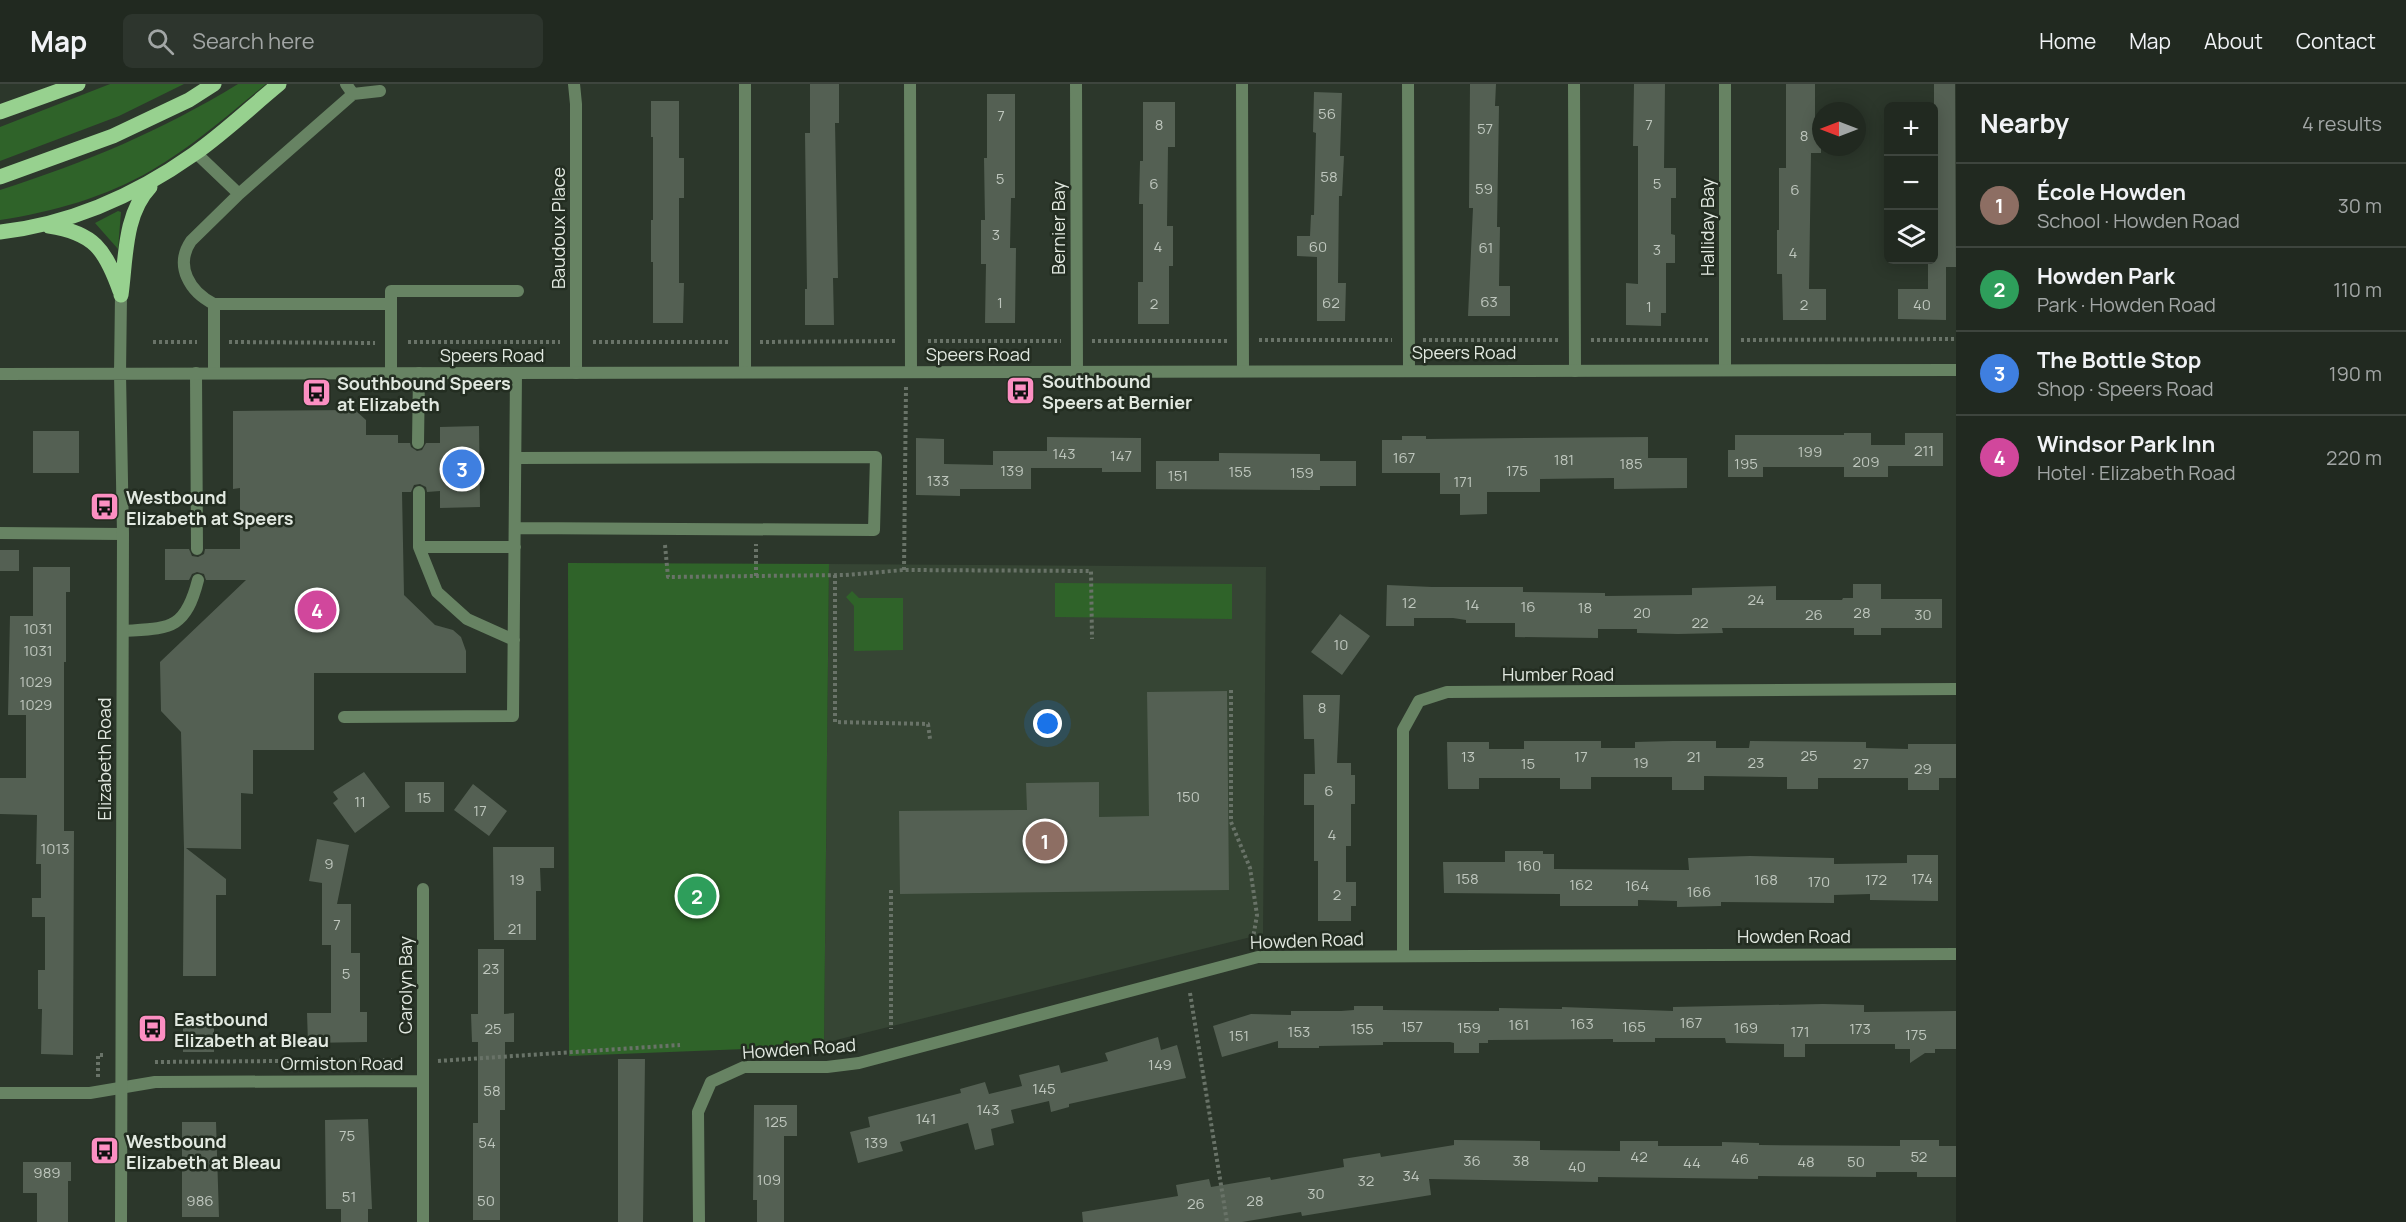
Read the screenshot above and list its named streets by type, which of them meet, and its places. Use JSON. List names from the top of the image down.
{
  "streets": {
    "street": [
      "Halliday Bay",
      "Baudoux Place",
      "Bernier Bay",
      "Speers Road",
      "Humber Road",
      "Elizabeth Road",
      "Howden Road",
      "Carolyn Bay",
      "Ormiston Road"
    ]
  },
  "crossings": [
    ["Halliday Bay", "Speers Road"],
    ["Baudoux Place", "Speers Road"],
    ["Bernier Bay", "Speers Road"],
    ["Speers Road", "Elizabeth Road"],
    ["Humber Road", "Howden Road"],
    ["Elizabeth Road", "Ormiston Road"],
    ["Carolyn Bay", "Ormiston Road"]
  ],
  "places": {
    "bus stop": [
      "Southbound Speers at Bernier",
      "Southbound Speers at Elizabeth",
      "Westbound Elizabeth at Speers",
      "Eastbound Elizabeth at Bleau",
      "Westbound Elizabeth at Bleau"
    ]
  },
  "house_numbers": [
    "56",
    "7",
    "8",
    "7",
    "57",
    "8",
    "58",
    "5",
    "6",
    "5",
    "59",
    "6",
    "3",
    "4",
    "60",
    "61",
    "3",
    "4",
    "63",
    "1",
    "62",
    "2",
    "2",
    "40",
    "1",
    "211",
    "199",
    "143",
    "147",
    "167",
    "181",
    "209",
    "185",
    "195",
    "139",
    "175",
    "155",
    "159",
    "151",
    "133",
    "171",
    "24",
    "12",
    "14",
    "16",
    "18",
    "20",
    "28",
    "26",
    "30",
    "22",
    "1031",
    "10",
    "1031",
    "1029",
    "1029",
    "8",
    "25",
    "13",
    "17",
    "21",
    "19",
    "23",
    "15",
    "27",
    "29",
    "6",
    "150",
    "15",
    "11",
    "17",
    "4",
    "1013",
    "9",
    "160",
    "158",
    "174",
    "19",
    "168",
    "172",
    "170",
    "162",
    "164",
    "166",
    "2",
    "7",
    "21",
    "23",
    "5",
    "167",
    "163",
    "161",
    "157",
    "165",
    "159",
    "169",
    "25",
    "155",
    "173",
    "153",
    "171",
    "175",
    "151",
    "149",
    "145",
    "58",
    "143",
    "141",
    "125",
    "75",
    "54",
    "139",
    "42",
    "52",
    "46",
    "36",
    "38",
    "48",
    "50",
    "44",
    "40",
    "989",
    "34",
    "109",
    "32",
    "30",
    "51",
    "986",
    "50",
    "28",
    "26"
  ],
  "north": "left",
  "page": {
    "header": "Map",
    "search": "Search here",
    "nav": [
      "Home",
      "Map",
      "About",
      "Contact"
    ],
    "heading": ["Nearby", "4 results"],
    "map_buttons": ["+", "−"],
    "list": [
      {
        "mark": "1",
        "name": "École Howden",
        "note": "School · Howden Road",
        "value": "30 m"
      },
      {
        "mark": "2",
        "name": "Howden Park",
        "note": "Park · Howden Road",
        "value": "110 m"
      },
      {
        "mark": "3",
        "name": "The Bottle Stop",
        "note": "Shop · Speers Road",
        "value": "190 m"
      },
      {
        "mark": "4",
        "name": "Windsor Park Inn",
        "note": "Hotel · Elizabeth Road",
        "value": "220 m"
      }
    ],
    "pins": [
      "3",
      "4",
      "1",
      "2"
    ]
  }
}
